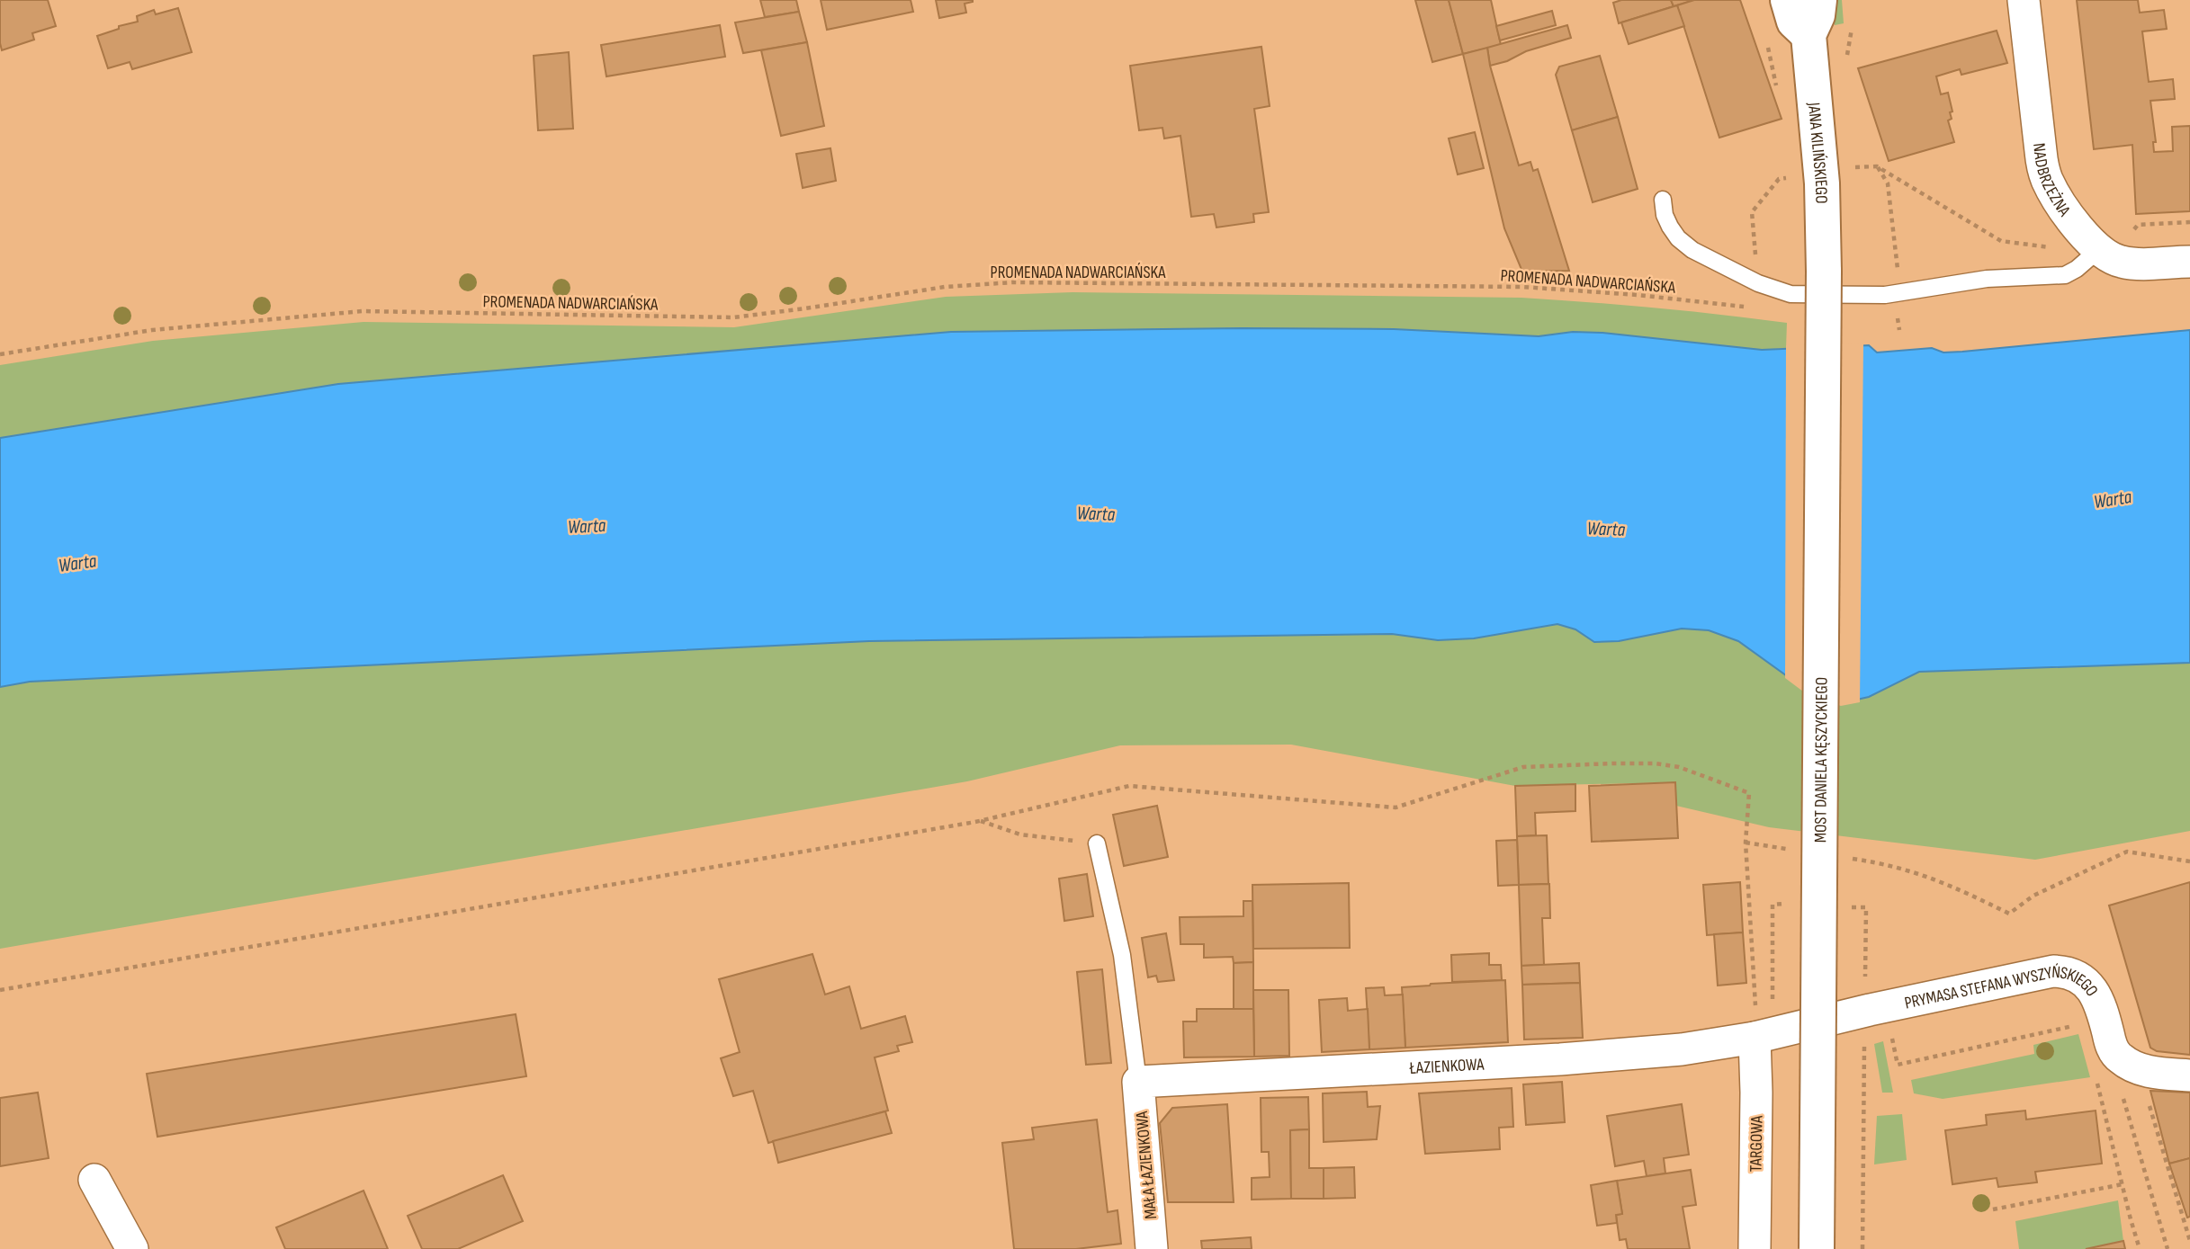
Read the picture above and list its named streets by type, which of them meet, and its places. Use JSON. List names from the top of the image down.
{
  "streets": {
    "street": [
      "JANA KILIŃSKIEGO",
      "NADBRZEŻNA",
      "MOST DANIELA KĘSZYCKIEGO",
      "PRYMASA STEFANA WYSZYŃSKIEGO",
      "ŁAZIENKOWA",
      "TARGOWA",
      "MAŁA ŁAZIENKOWA"
    ],
    "path": ["PROMENADA NADWARCIAŃSKA"]
  },
  "crossings": [
    ["JANA KILIŃSKIEGO", "MOST DANIELA KĘSZYCKIEGO"],
    ["PRYMASA STEFANA WYSZYŃSKIEGO", "ŁAZIENKOWA"],
    ["PRYMASA STEFANA WYSZYŃSKIEGO", "TARGOWA"],
    ["ŁAZIENKOWA", "TARGOWA"],
    ["ŁAZIENKOWA", "MAŁA ŁAZIENKOWA"]
  ],
  "water": ["Warta"]
}
